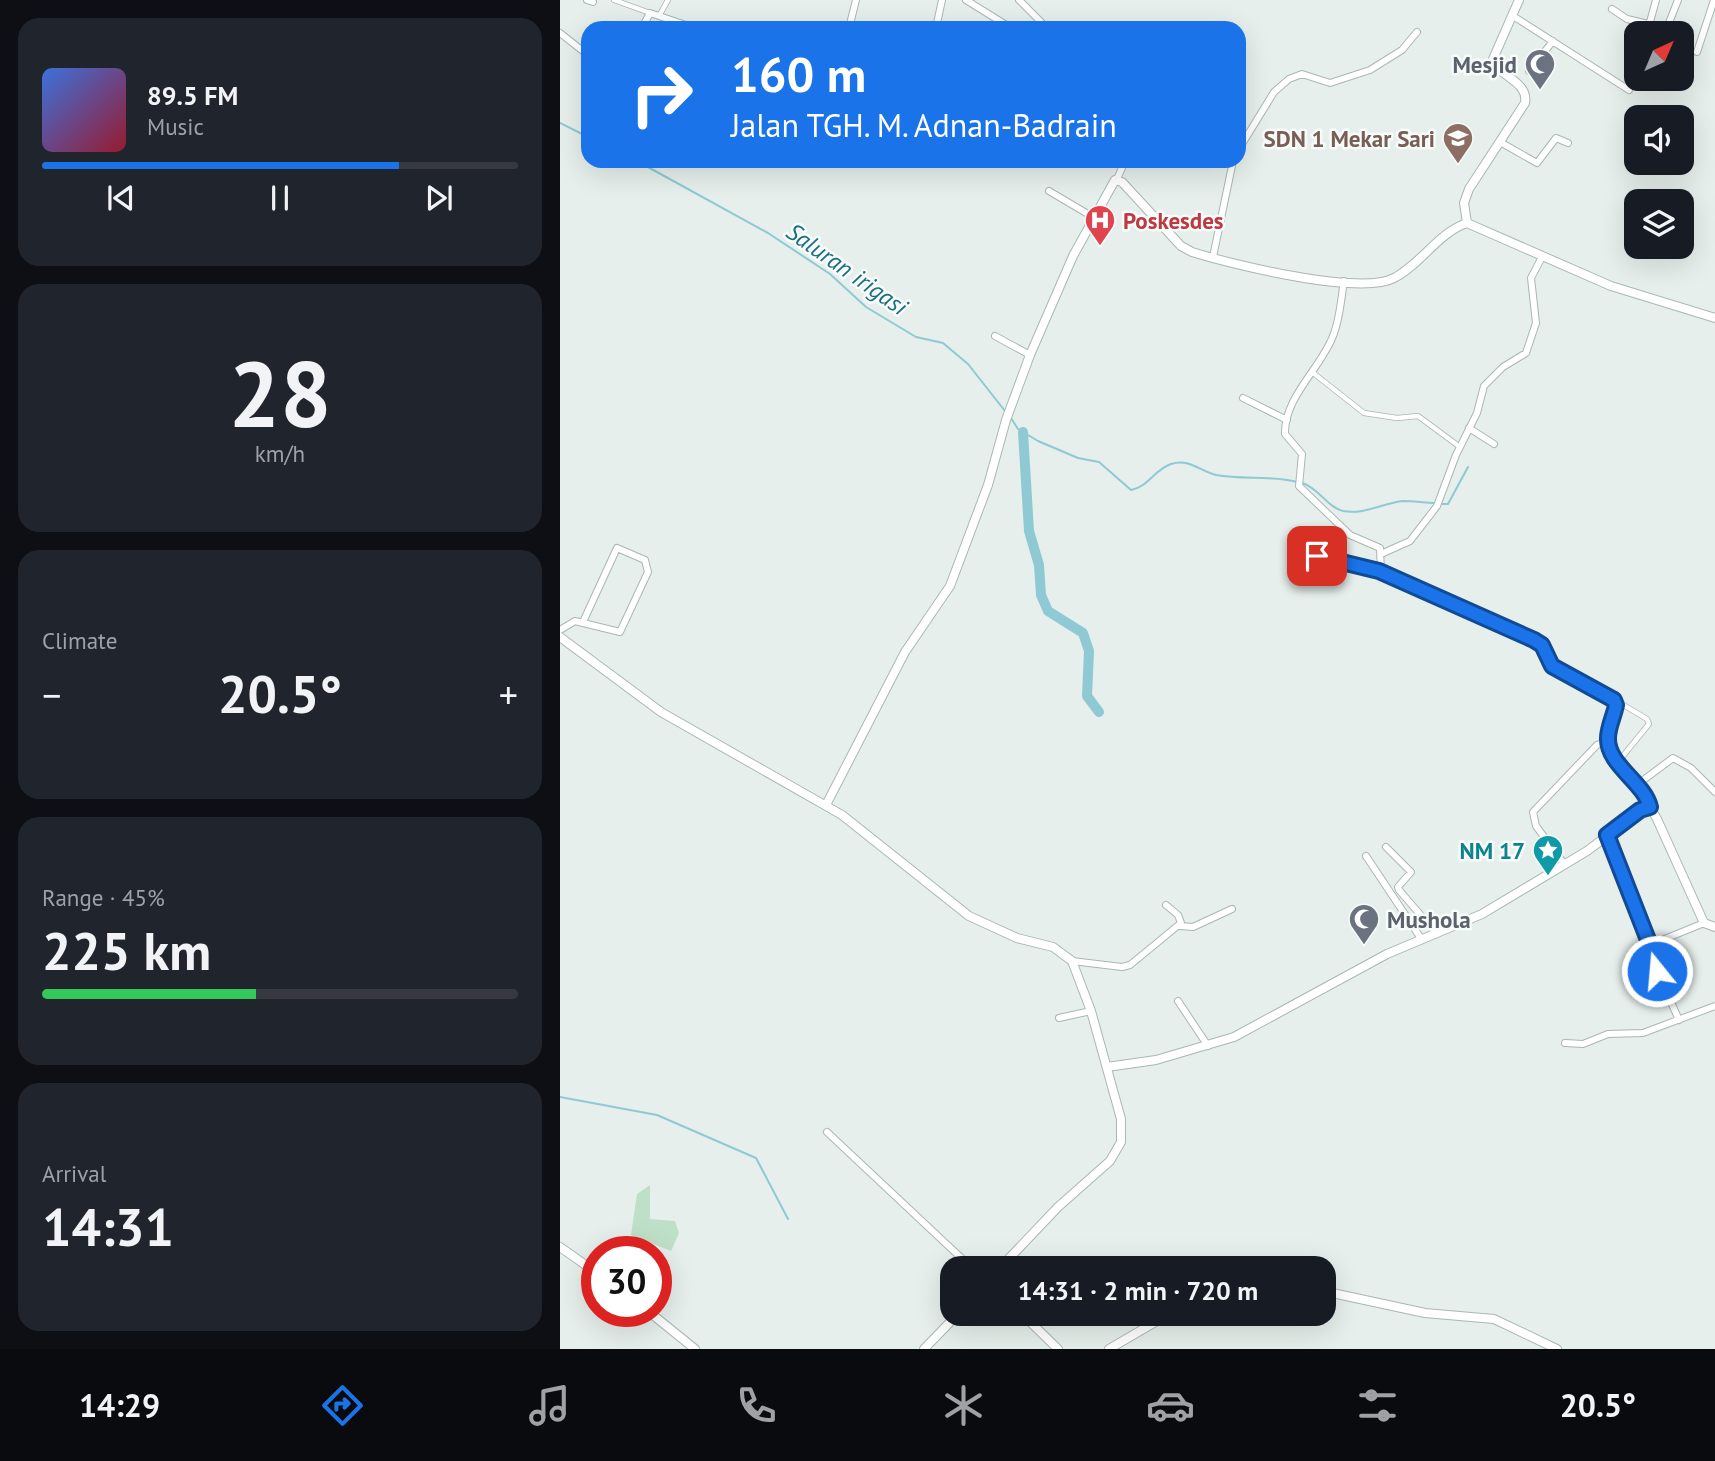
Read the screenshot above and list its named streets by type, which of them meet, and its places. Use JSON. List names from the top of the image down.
{
  "water": ["Saluran irigasi"],
  "places": {
    "mosque": ["Mesjid", "Mushola"],
    "school or university": ["SDN 1 Mekar Sari"],
    "hospital": ["Poskesdes"],
    "place": ["NM 17"]
  },
  "north": "top right",
  "page": {
    "turn": ["160 m", "Jalan TGH. M. Adnan-Badrain"],
    "song": ["89.5 FM", "Music"],
    "tile": [
      ["28", "km/h"],
      "Climate",
      ["Range · 45%", "225 km"],
      ["Arrival", "14:31"]
    ],
    "heat": ["−", "20.5°", "+"],
    "limit": "30",
    "trip": "14:31 · 2 min · 720 m",
    "tabs": ["14:29", "20.5°"]
  }
}
